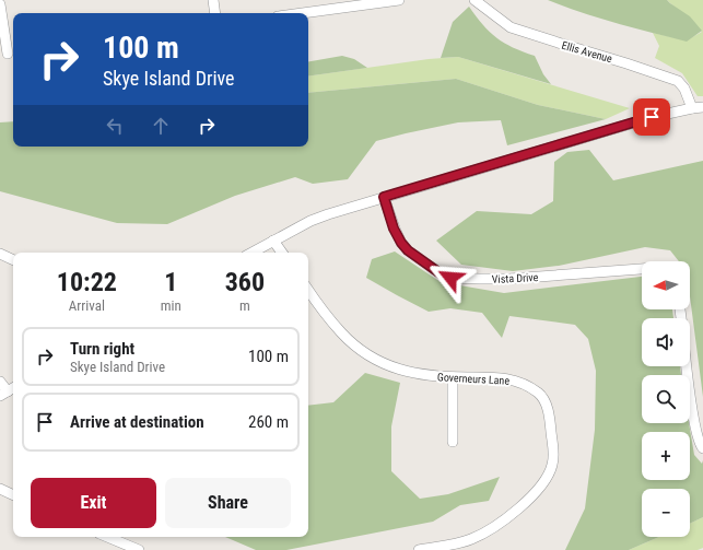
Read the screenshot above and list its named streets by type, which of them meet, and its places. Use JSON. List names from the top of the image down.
{
  "streets": {
    "street": ["Ellis Avenue", "Vista Drive", "Governeurs Lane"]
  },
  "north": "left",
  "page": {
    "turn": ["100 m", "Skye Island Drive"],
    "eta": [
      "10:22",
      "Arrival",
      "1",
      "min",
      "360",
      "m"
    ],
    "map_buttons": ["+", "−"],
    "list": [
      {
        "name": "Turn right",
        "note": "Skye Island Drive",
        "value": "100 m"
      },
      {
        "name": "Arrive at destination",
        "value": "260 m"
      }
    ],
    "buttons": ["Exit", "Share"]
  }
}
